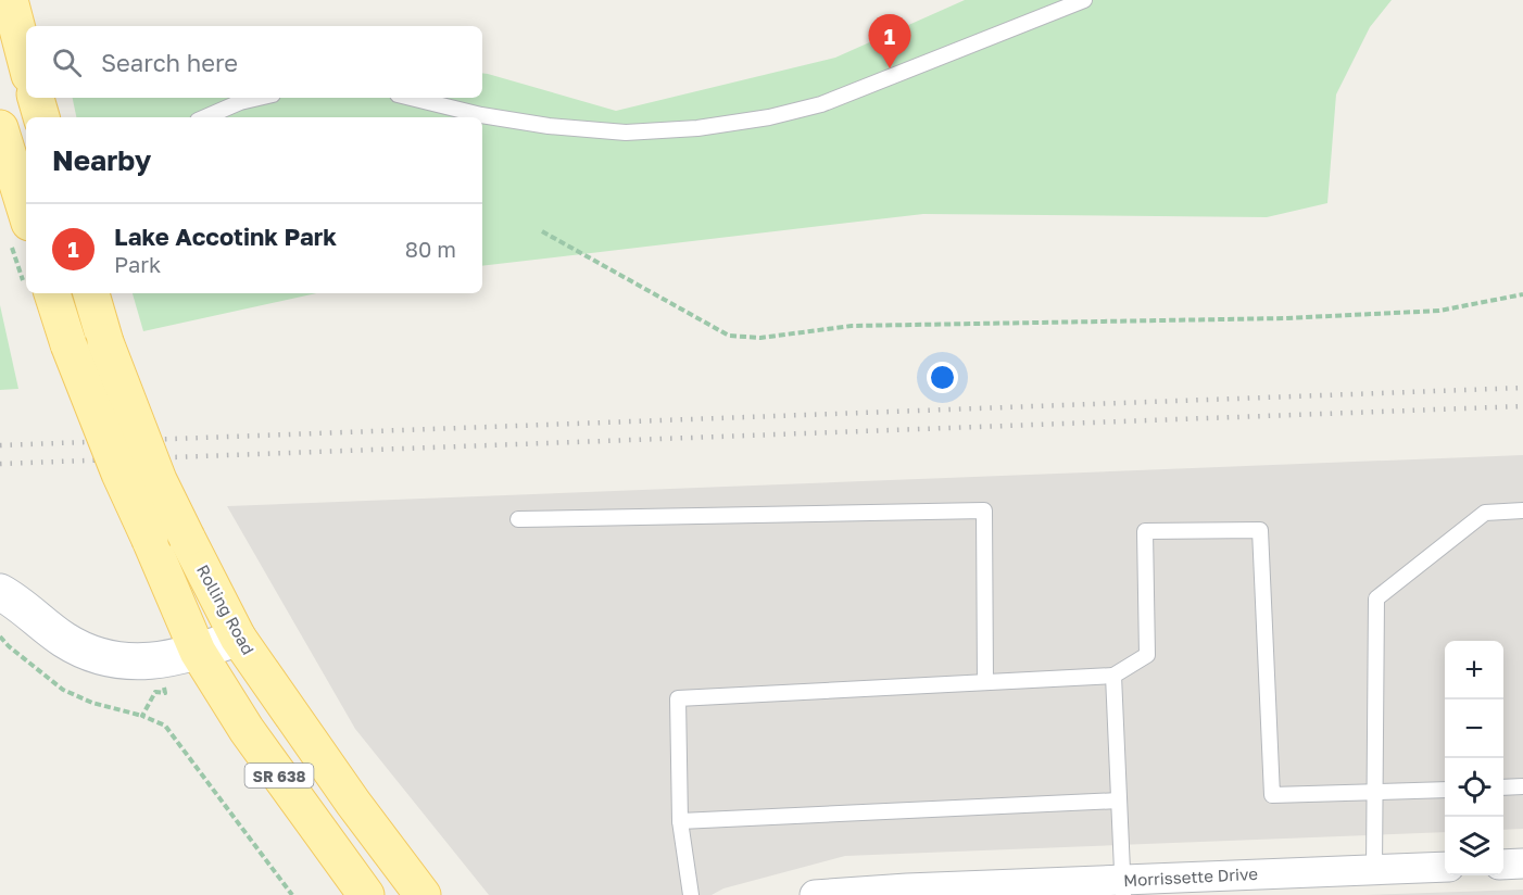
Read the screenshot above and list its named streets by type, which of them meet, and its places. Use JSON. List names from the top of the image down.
{
  "streets": {
    "main road": ["Rolling Road", "SR 638"],
    "street": ["Morrissette Drive"]
  },
  "page": {
    "pins": "1",
    "search": "Search here",
    "heading": "Nearby",
    "list": [
      {
        "mark": "1",
        "name": "Lake Accotink Park",
        "note": "Park",
        "value": "80 m"
      }
    ],
    "map_buttons": ["+", "−"]
  }
}
